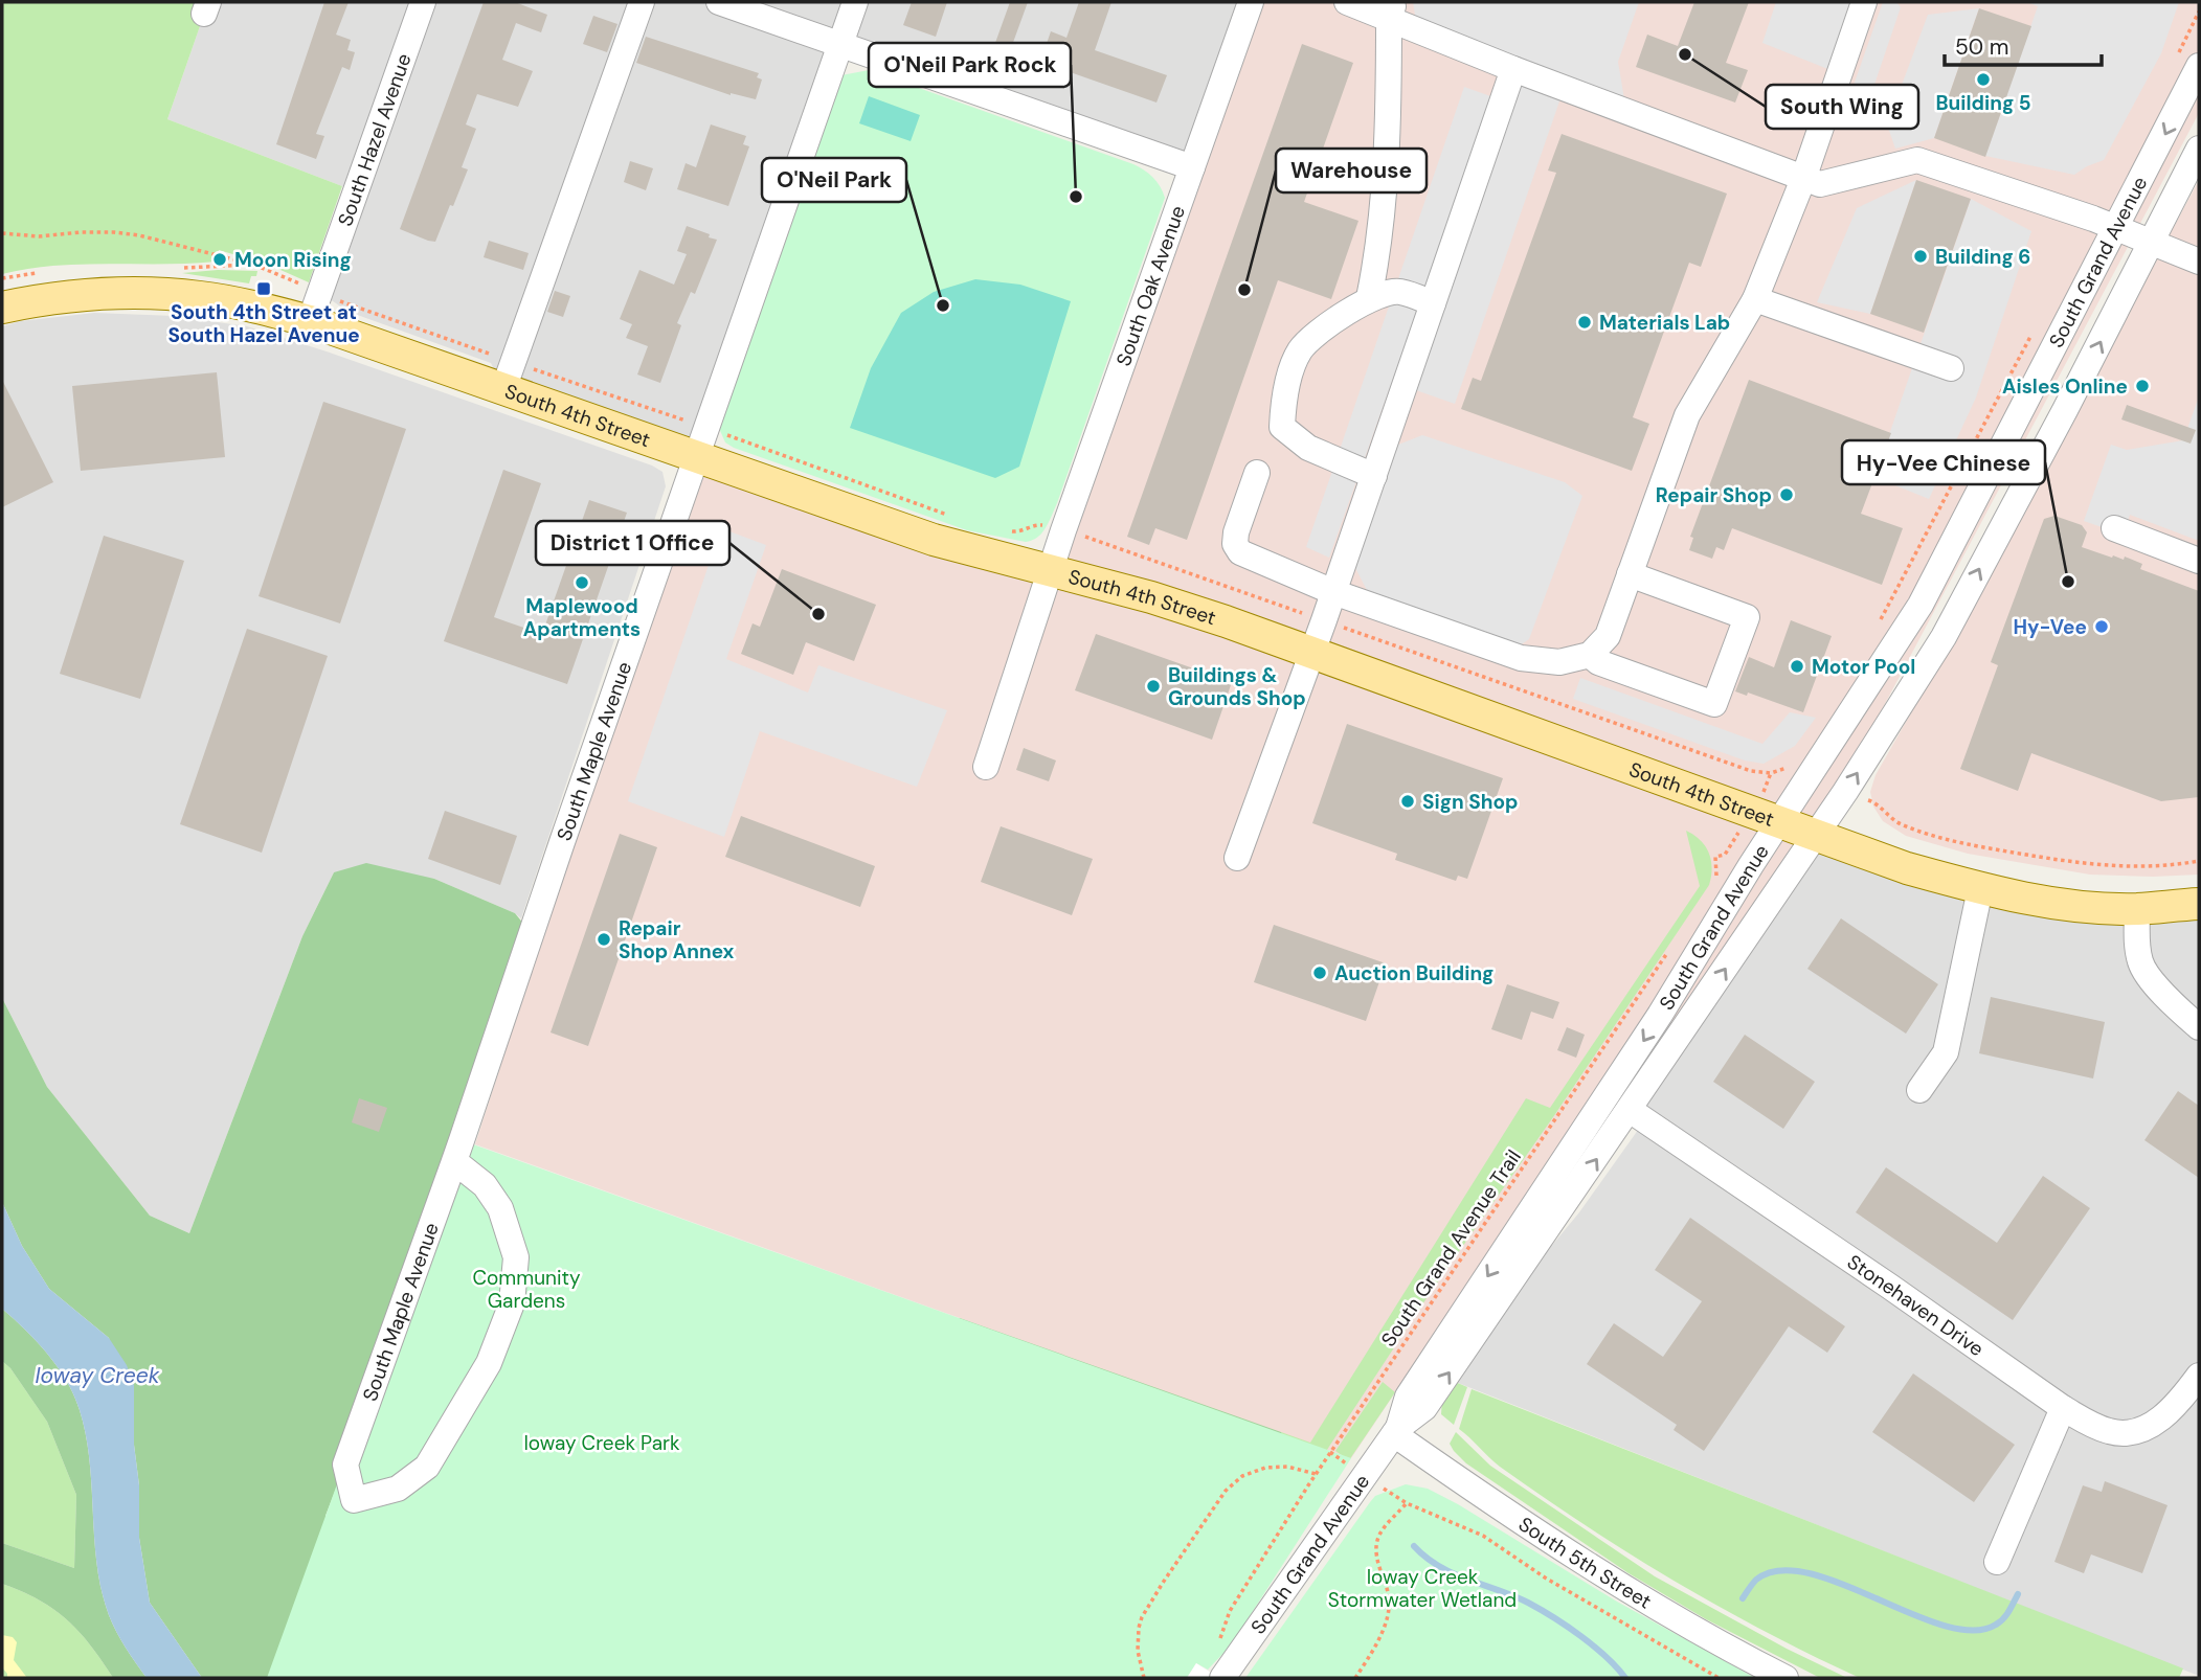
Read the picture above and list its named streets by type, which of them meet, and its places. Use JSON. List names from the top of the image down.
{
  "streets": {
    "main road": ["South 4th Street"],
    "street": [
      "South Hazel Avenue",
      "South Grand Avenue",
      "South Oak Avenue",
      "South Maple Avenue",
      "Stonehaven Drive",
      "South 5th Street"
    ],
    "path": ["South Grand Avenue Trail"]
  },
  "crossings": [
    ["South Hazel Avenue", "South 4th Street"],
    ["South Grand Avenue", "South 4th Street"],
    ["South Grand Avenue", "Stonehaven Drive"],
    ["South Grand Avenue", "South 5th Street"],
    ["South Oak Avenue", "South 4th Street"],
    ["South 4th Street", "South Maple Avenue"]
  ],
  "water": ["Ioway Creek"],
  "parks": ["Community Gardens", "Ioway Creek Park", "Ioway Creek Stormwater Wetland"],
  "places": {
    "other": [
      "South Wing",
      "Building 5",
      "O'Neil Park Rock",
      "Building 6",
      "Moon Rising",
      "Warehouse",
      "O'Neil Park",
      "Materials Lab",
      "Aisles Online",
      "Repair Shop",
      "Hy-Vee Chinese",
      "Maplewood Apartments",
      "District 1 Office",
      "Hy-Vee",
      "Motor Pool",
      "Buildings & Grounds Shop",
      "Sign Shop",
      "Repair Shop Annex",
      "Auction Building"
    ],
    "transit": ["South 4th Street at South Hazel Avenue"]
  },
  "scale_bar": "50 m"
}
